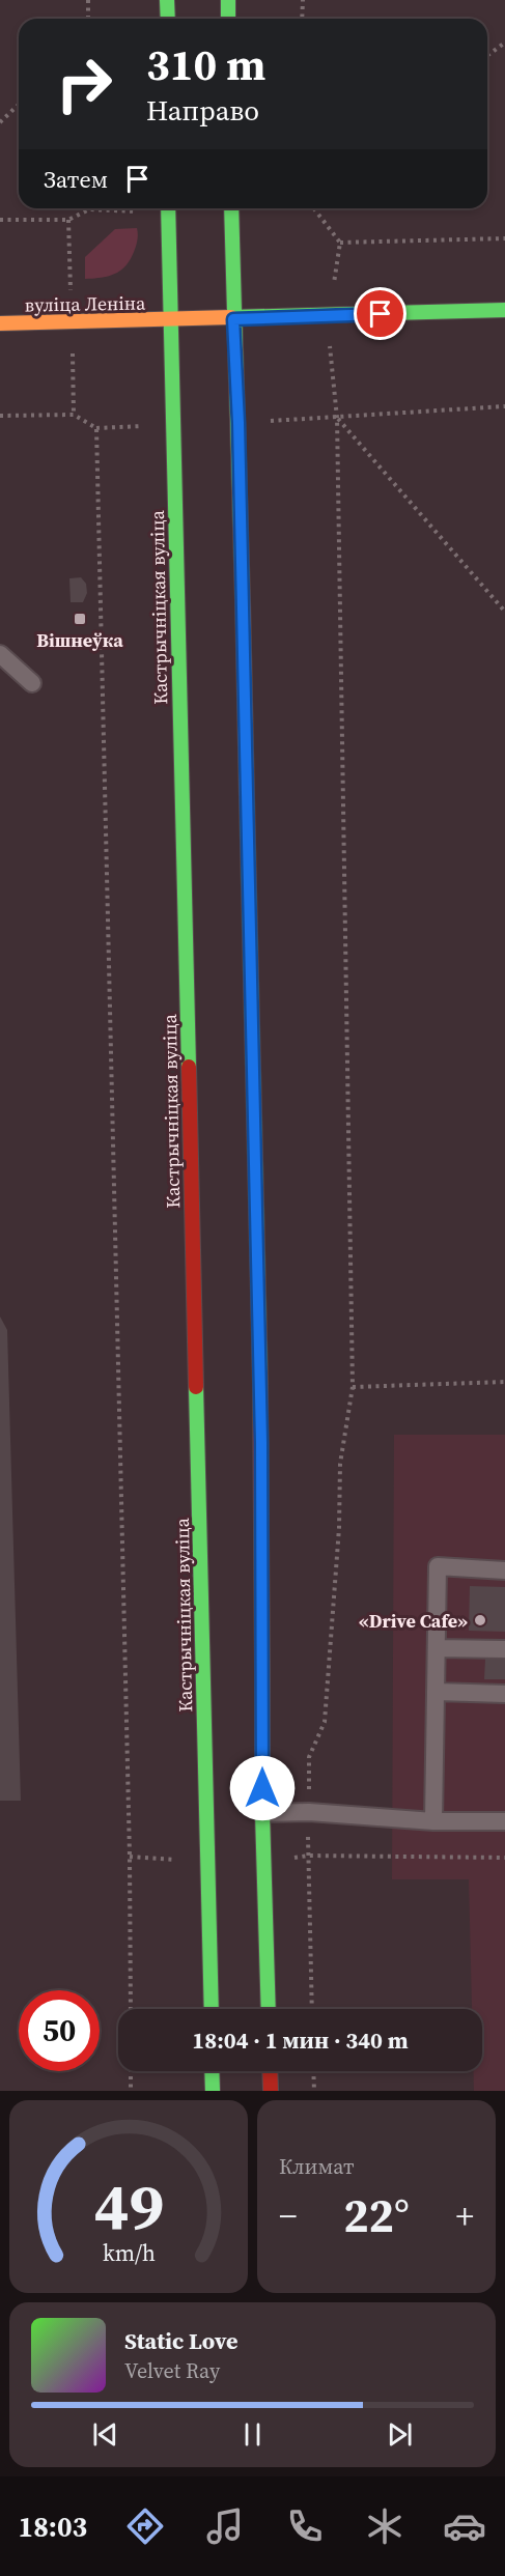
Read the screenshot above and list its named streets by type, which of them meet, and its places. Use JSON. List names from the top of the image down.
{
  "streets": {
    "main road": ["вуліца Леніна", "Кастрычніцкая вуліца"]
  },
  "crossings": [
    ["вуліца Леніна", "Кастрычніцкая вуліца"]
  ],
  "places": {
    "transit": ["Вішнеўка"],
    "other": ["«Drive Cafe»"]
  },
  "page": {
    "turn": ["310 m", "Направо"],
    "then": "Затем",
    "limit": "50",
    "trip": "18:04 · 1 мин · 340 m",
    "tile": "Климат",
    "heat": ["−", "22°", "+"],
    "song": ["Static Love", "Velvet Ray"],
    "tabs": "18:03",
    "gauge": ["49", "km/h"]
  }
}
